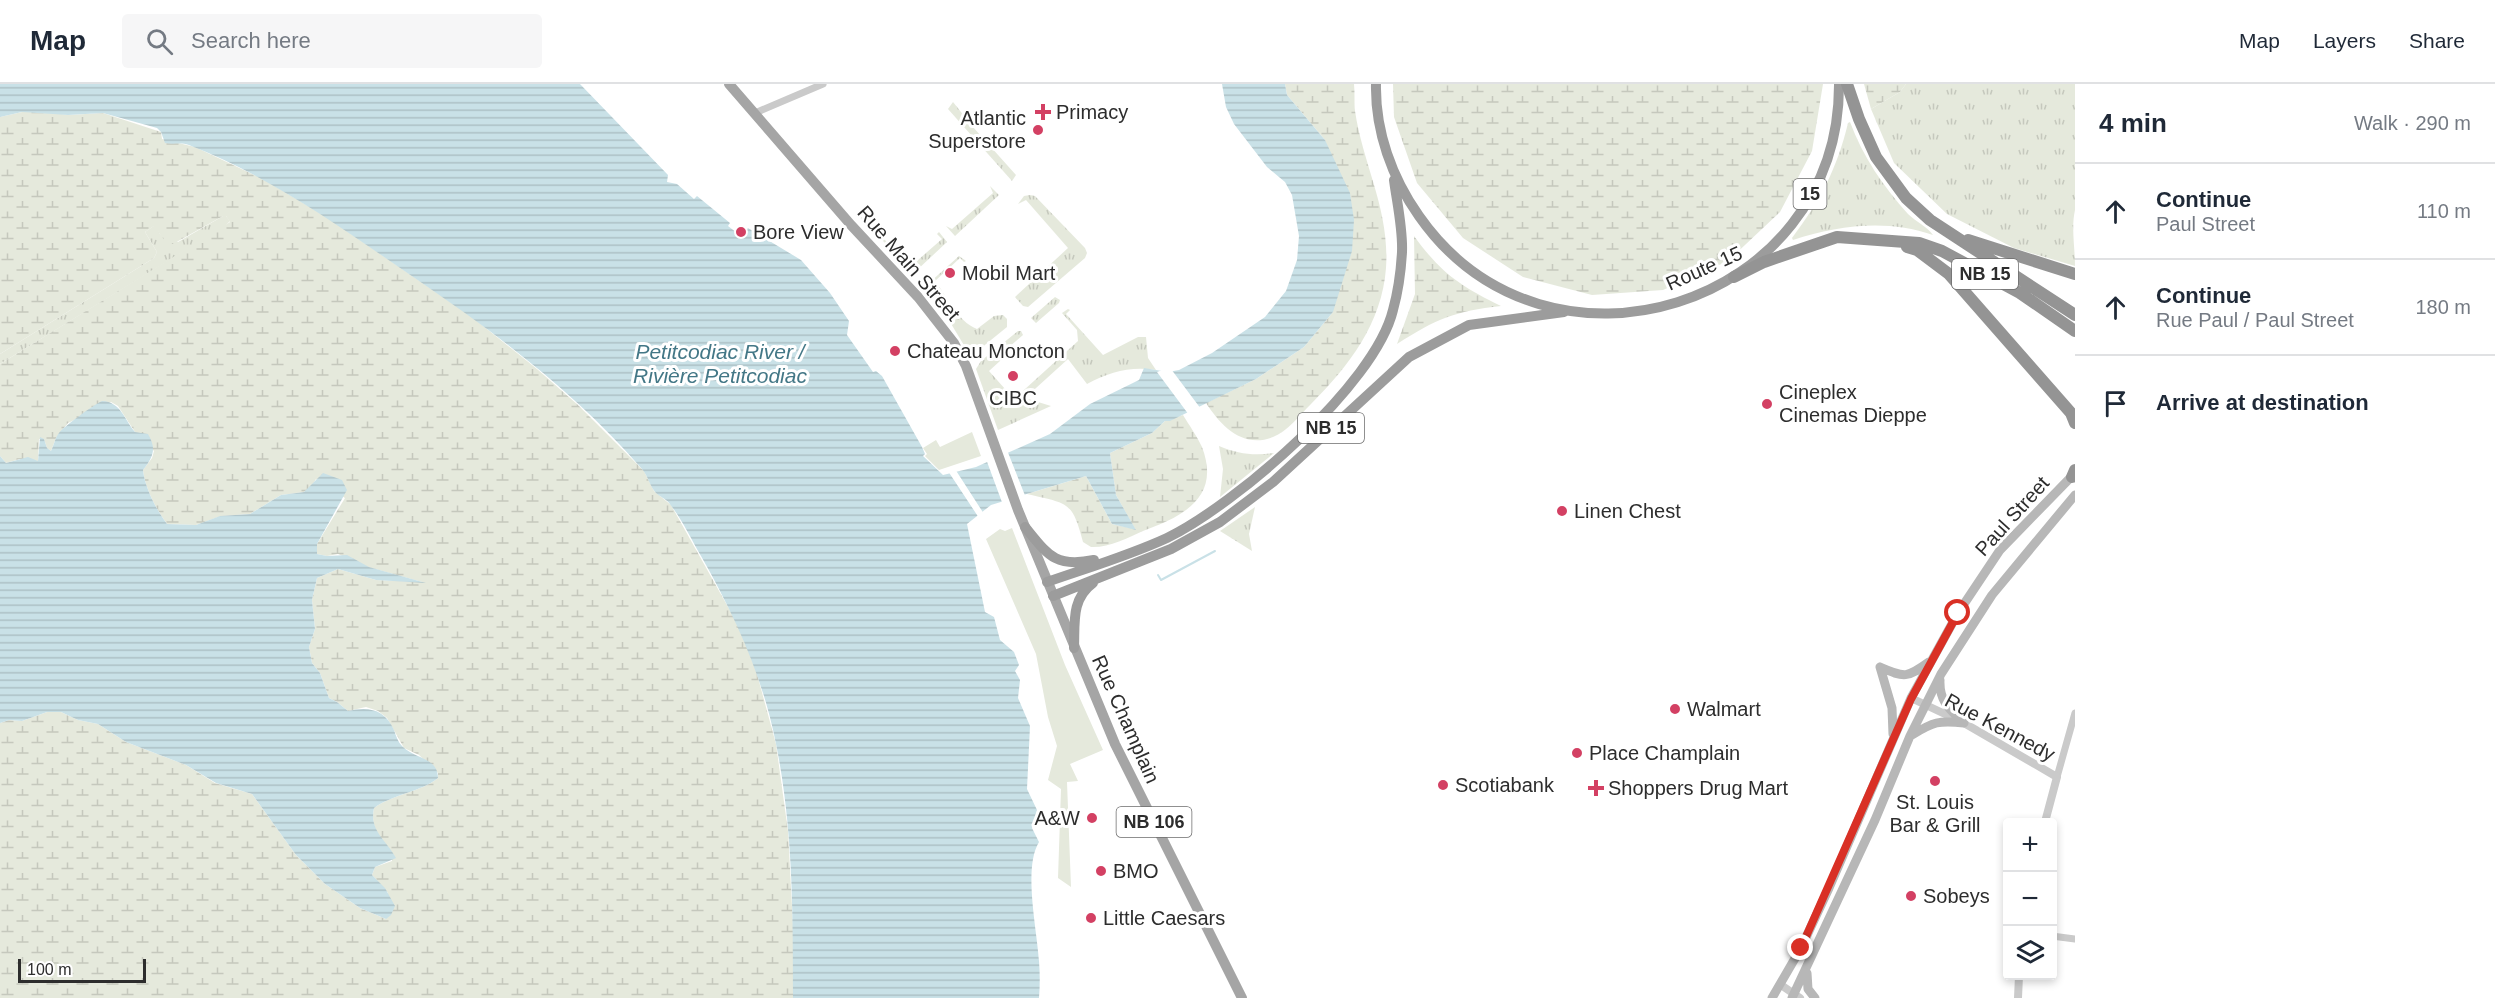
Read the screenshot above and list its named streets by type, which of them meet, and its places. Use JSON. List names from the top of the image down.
{
  "streets": {
    "highway": ["15", "Route 15", "NB 15"],
    "main road": [
      "Rue Main Street",
      "Paul Street",
      "Rue Champlain",
      "NB 106"
    ],
    "street": ["Rue Kennedy"]
  },
  "crossings": [
    ["15", "Route 15"],
    ["Rue Main Street", "NB 15"],
    ["Rue Main Street", "NB 106"],
    ["Route 15", "NB 15"],
    ["NB 15", "NB 106"],
    ["Paul Street", "Rue Kennedy"],
    ["Rue Champlain", "NB 106"]
  ],
  "water": ["Petitcodiac River / Rivière Petitcodiac"],
  "places": {
    "health": ["Primacy", "Shoppers Drug Mart"],
    "other": [
      "Atlantic Superstore",
      "Bore View",
      "Mobil Mart",
      "Chateau Moncton",
      "CIBC",
      "Cineplex Cinemas Dieppe",
      "Linen Chest",
      "Walmart",
      "Place Champlain",
      "St. Louis Bar & Grill",
      "Scotiabank",
      "A&W",
      "BMO",
      "Sobeys",
      "Little Caesars"
    ]
  },
  "scale_bar": "100 m",
  "page": {
    "header": "Map",
    "search": "Search here",
    "nav": ["Map", "Layers", "Share"],
    "heading": ["4 min", "Walk · 290 m"],
    "list": [
      ["Continue", "Paul Street", "110 m"],
      ["Continue", "Rue Paul / Paul Street", "180 m"],
      "Arrive at destination"
    ],
    "map_buttons": ["+", "−"],
    "scale": "100 m"
  }
}
